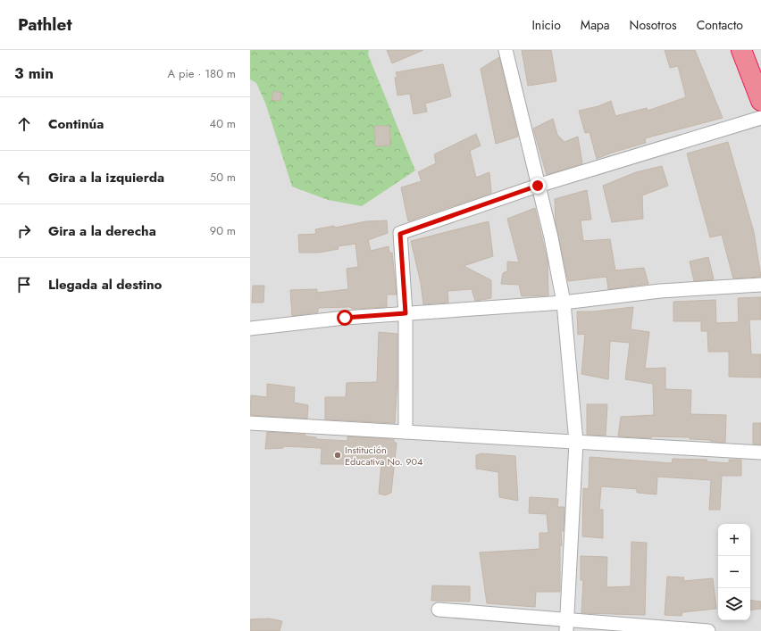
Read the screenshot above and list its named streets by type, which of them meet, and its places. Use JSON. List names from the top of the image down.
{
  "places": ["Institución Educativa No. 904"],
  "page": {
    "header": "Pathlet",
    "nav": [
      "Inicio",
      "Mapa",
      "Nosotros",
      "Contacto"
    ],
    "heading": ["3 min", "A pie · 180 m"],
    "list": [
      ["Continúa", "40 m"],
      ["Gira a la izquierda", "50 m"],
      ["Gira a la derecha", "90 m"],
      "Llegada al destino"
    ],
    "map_buttons": ["+", "−"]
  }
}
